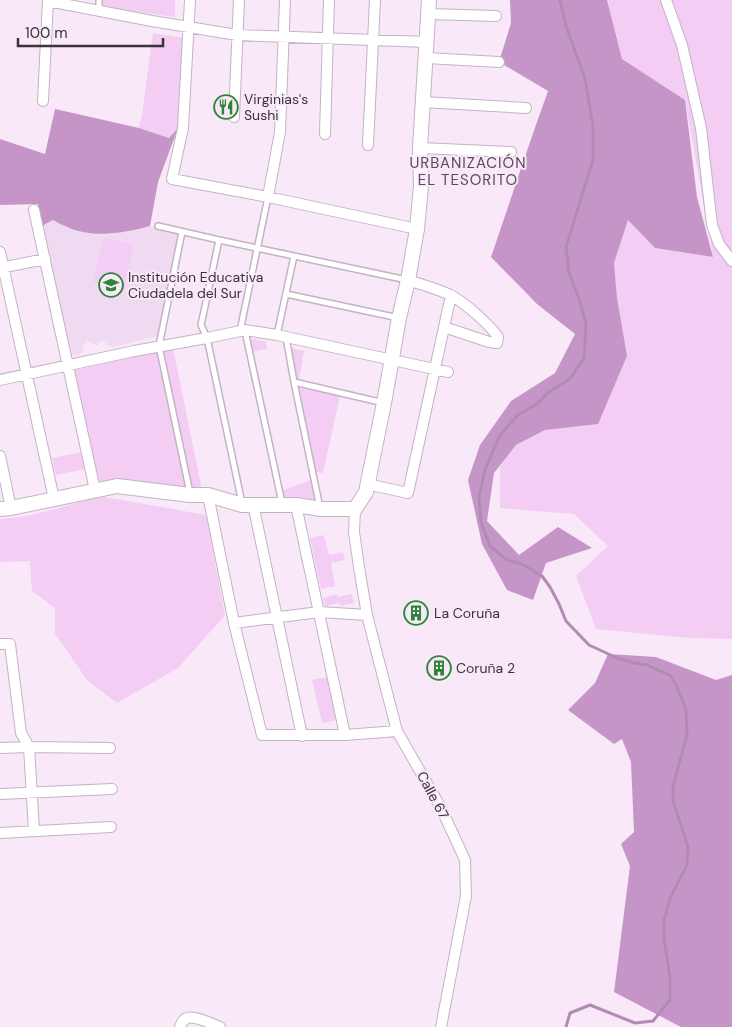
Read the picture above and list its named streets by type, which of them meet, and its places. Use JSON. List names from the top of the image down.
{
  "streets": {
    "street": ["Calle 67"]
  },
  "districts": ["URBANIZACIÓN EL TESORITO"],
  "places": {
    "restaurant": ["Virginias's Sushi"],
    "school or university": ["Institución Educativa Ciudadela del Sur"],
    "building": ["La Coruña", "Coruña 2"]
  },
  "scale_bar": "100 m"
}
